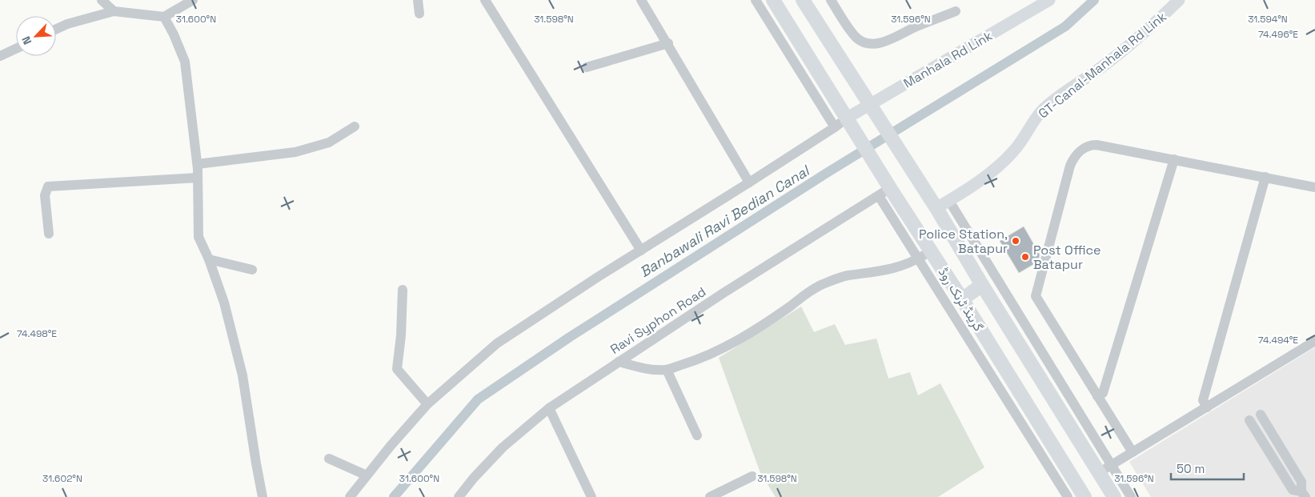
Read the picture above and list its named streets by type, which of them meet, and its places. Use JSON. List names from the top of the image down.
{
  "streets": {
    "highway": ["گرینڈ ٹرنک روڈ"],
    "main road": ["Manhala Rd Link", "GT-Canal-Manhala Rd Link"],
    "street": ["Ravi Syphon Road"]
  },
  "crossings": [
    ["Manhala Rd Link", "گرینڈ ٹرنک روڈ"],
    ["GT-Canal-Manhala Rd Link", "گرینڈ ٹرنک روڈ"],
    ["گرینڈ ٹرنک روڈ", "Ravi Syphon Road"]
  ],
  "water": ["Banbawali Ravi Bedian Canal"],
  "places": ["Police Station, Batapur", "Post Office Batapur"],
  "scale_bar": "50 m",
  "north": "bottom left",
  "coordinates": [
    "31.600°N",
    "31.598°N",
    "31.596°N",
    "31.594°N",
    "74.496°E",
    "74.498°E",
    "74.494°E",
    "31.602°N"
  ]
}
